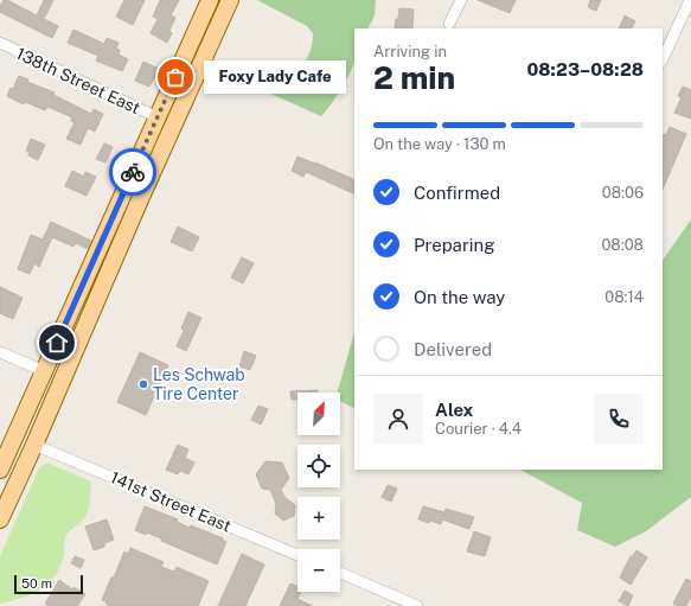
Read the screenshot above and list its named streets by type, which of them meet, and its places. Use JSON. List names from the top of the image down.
{
  "streets": {
    "street": ["138th Street East", "141st Street East"]
  },
  "places": ["Foxy Lady Cafe", "Les Schwab Tire Center"],
  "scale_bar": "50 m",
  "north": "top right",
  "page": {
    "heading": ["2 min", "Arriving in", "08:23–08:28"],
    "panel": ["Alex", "Courier · 4.4"],
    "bubble": "Foxy Lady Cafe",
    "bar": "On the way · 130 m",
    "list": [
      ["Confirmed", "08:06"],
      ["Preparing", "08:08"],
      ["On the way", "08:14"],
      "Delivered"
    ],
    "map_buttons": ["+", "−"],
    "scale": "50 m"
  }
}
